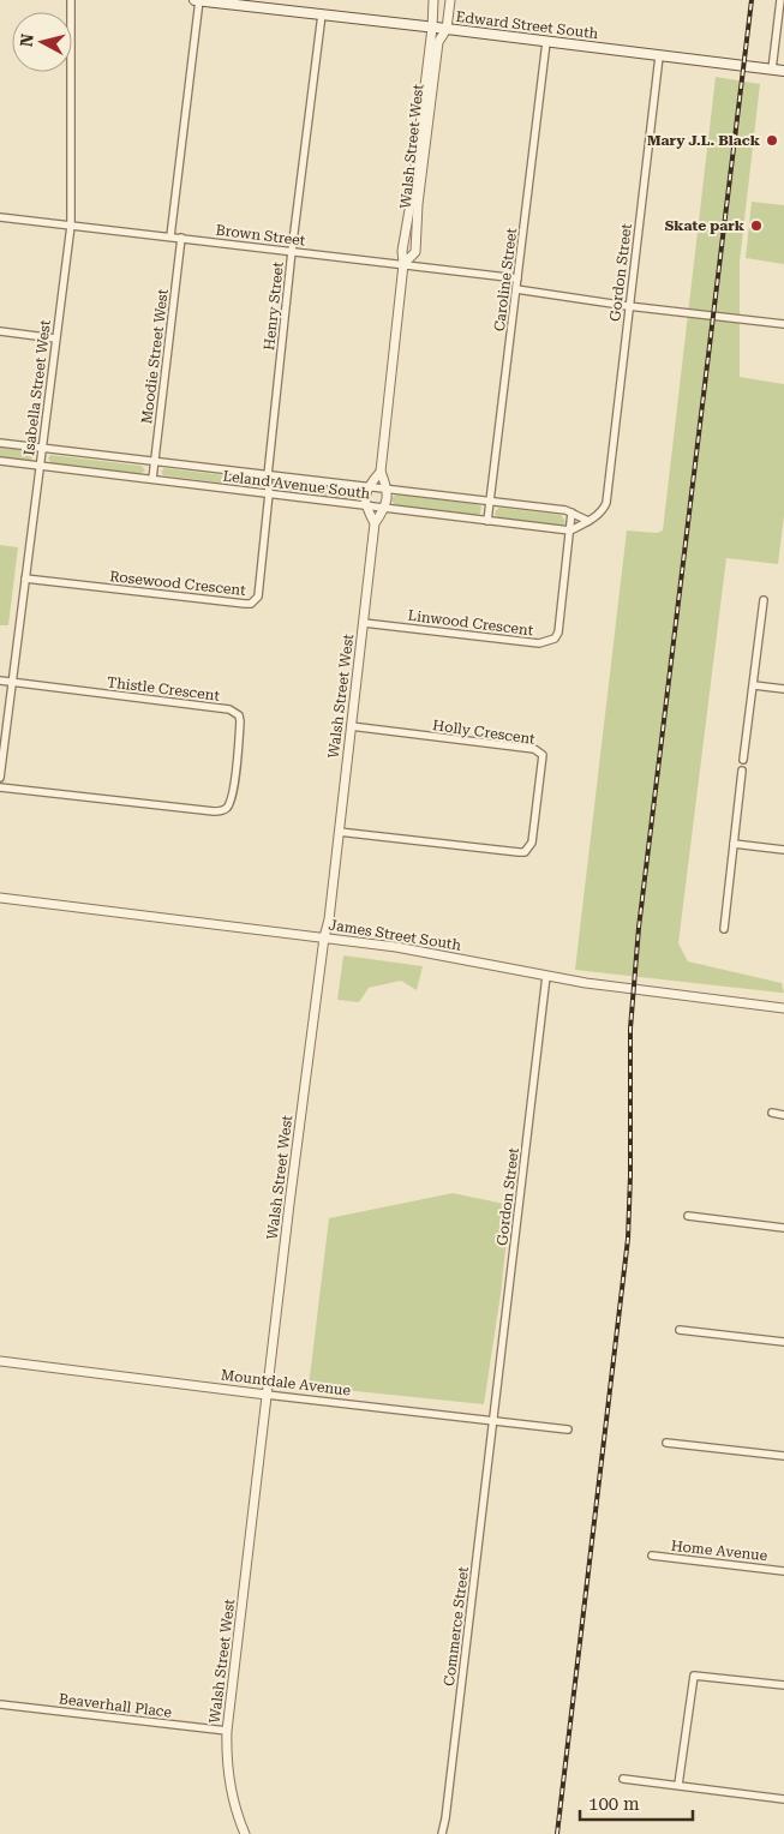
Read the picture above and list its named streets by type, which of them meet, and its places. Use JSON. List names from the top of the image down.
{
  "streets": {
    "main road": ["Edward Street South"],
    "street": [
      "Walsh Street West",
      "Brown Street",
      "Gordon Street",
      "Caroline Street",
      "Henry Street",
      "Moodie Street West",
      "Isabella Street West",
      "Leland Avenue South",
      "Rosewood Crescent",
      "Linwood Crescent",
      "Thistle Crescent",
      "Holly Crescent",
      "James Street South",
      "Mountdale Avenue",
      "Home Avenue",
      "Commerce Street",
      "Beaverhall Place"
    ]
  },
  "crossings": [
    ["Edward Street South", "Walsh Street West"],
    ["Edward Street South", "Gordon Street"],
    ["Edward Street South", "Caroline Street"],
    ["Edward Street South", "Henry Street"],
    ["Walsh Street West", "Brown Street"],
    ["Walsh Street West", "Leland Avenue South"],
    ["Walsh Street West", "Linwood Crescent"],
    ["Walsh Street West", "Holly Crescent"],
    ["Walsh Street West", "James Street South"],
    ["Walsh Street West", "Mountdale Avenue"],
    ["Walsh Street West", "Beaverhall Place"],
    ["Brown Street", "Caroline Street"],
    ["Brown Street", "Henry Street"],
    ["Brown Street", "Moodie Street West"],
    ["Brown Street", "Isabella Street West"],
    ["Gordon Street", "Leland Avenue South"],
    ["Gordon Street", "James Street South"],
    ["Gordon Street", "Mountdale Avenue"],
    ["Gordon Street", "Commerce Street"],
    ["Caroline Street", "Leland Avenue South"],
    ["Henry Street", "Leland Avenue South"],
    ["Henry Street", "Rosewood Crescent"],
    ["Moodie Street West", "Leland Avenue South"],
    ["Isabella Street West", "Leland Avenue South"],
    ["Isabella Street West", "Rosewood Crescent"],
    ["Isabella Street West", "Thistle Crescent"],
    ["Leland Avenue South", "Rosewood Crescent"],
    ["Leland Avenue South", "Linwood Crescent"],
    ["Mountdale Avenue", "Commerce Street"]
  ],
  "places": ["Mary J.L. Black", "Skate park"],
  "scale_bar": "100 m",
  "north": "left"
}
